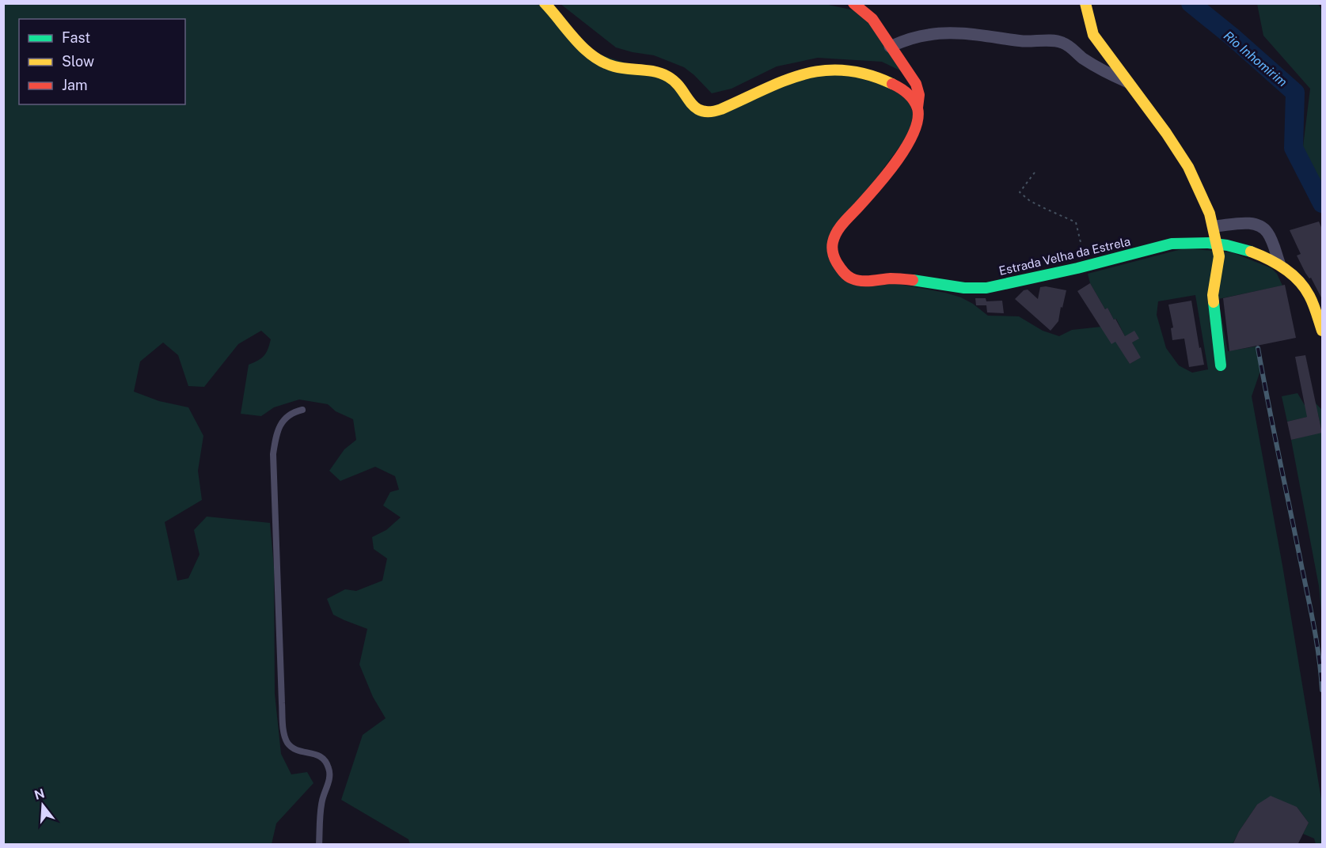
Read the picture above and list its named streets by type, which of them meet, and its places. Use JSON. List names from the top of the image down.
{
  "streets": {
    "main road": ["Estrada Velha da Estrela"]
  },
  "water": ["Rio Inhomirim"],
  "legend": ["Fast", "Slow", "Jam"],
  "north": "top"
}
